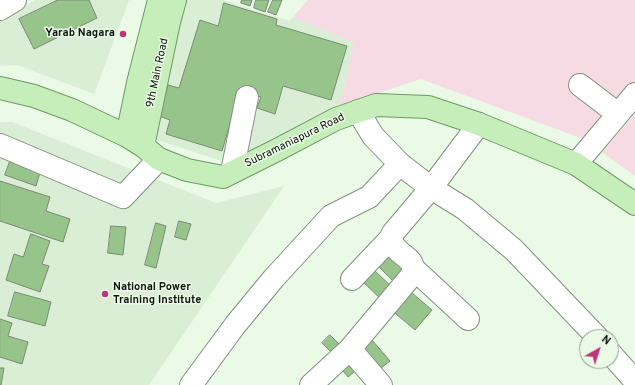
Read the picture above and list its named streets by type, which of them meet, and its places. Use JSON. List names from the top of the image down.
{
  "streets": {
    "main road": ["9th Main Road", "Subramaniapura Road"]
  },
  "crossings": [
    ["9th Main Road", "Subramaniapura Road"]
  ],
  "places": ["Yarab Nagara", "National Power Training Institute"],
  "north": "top right"
}
